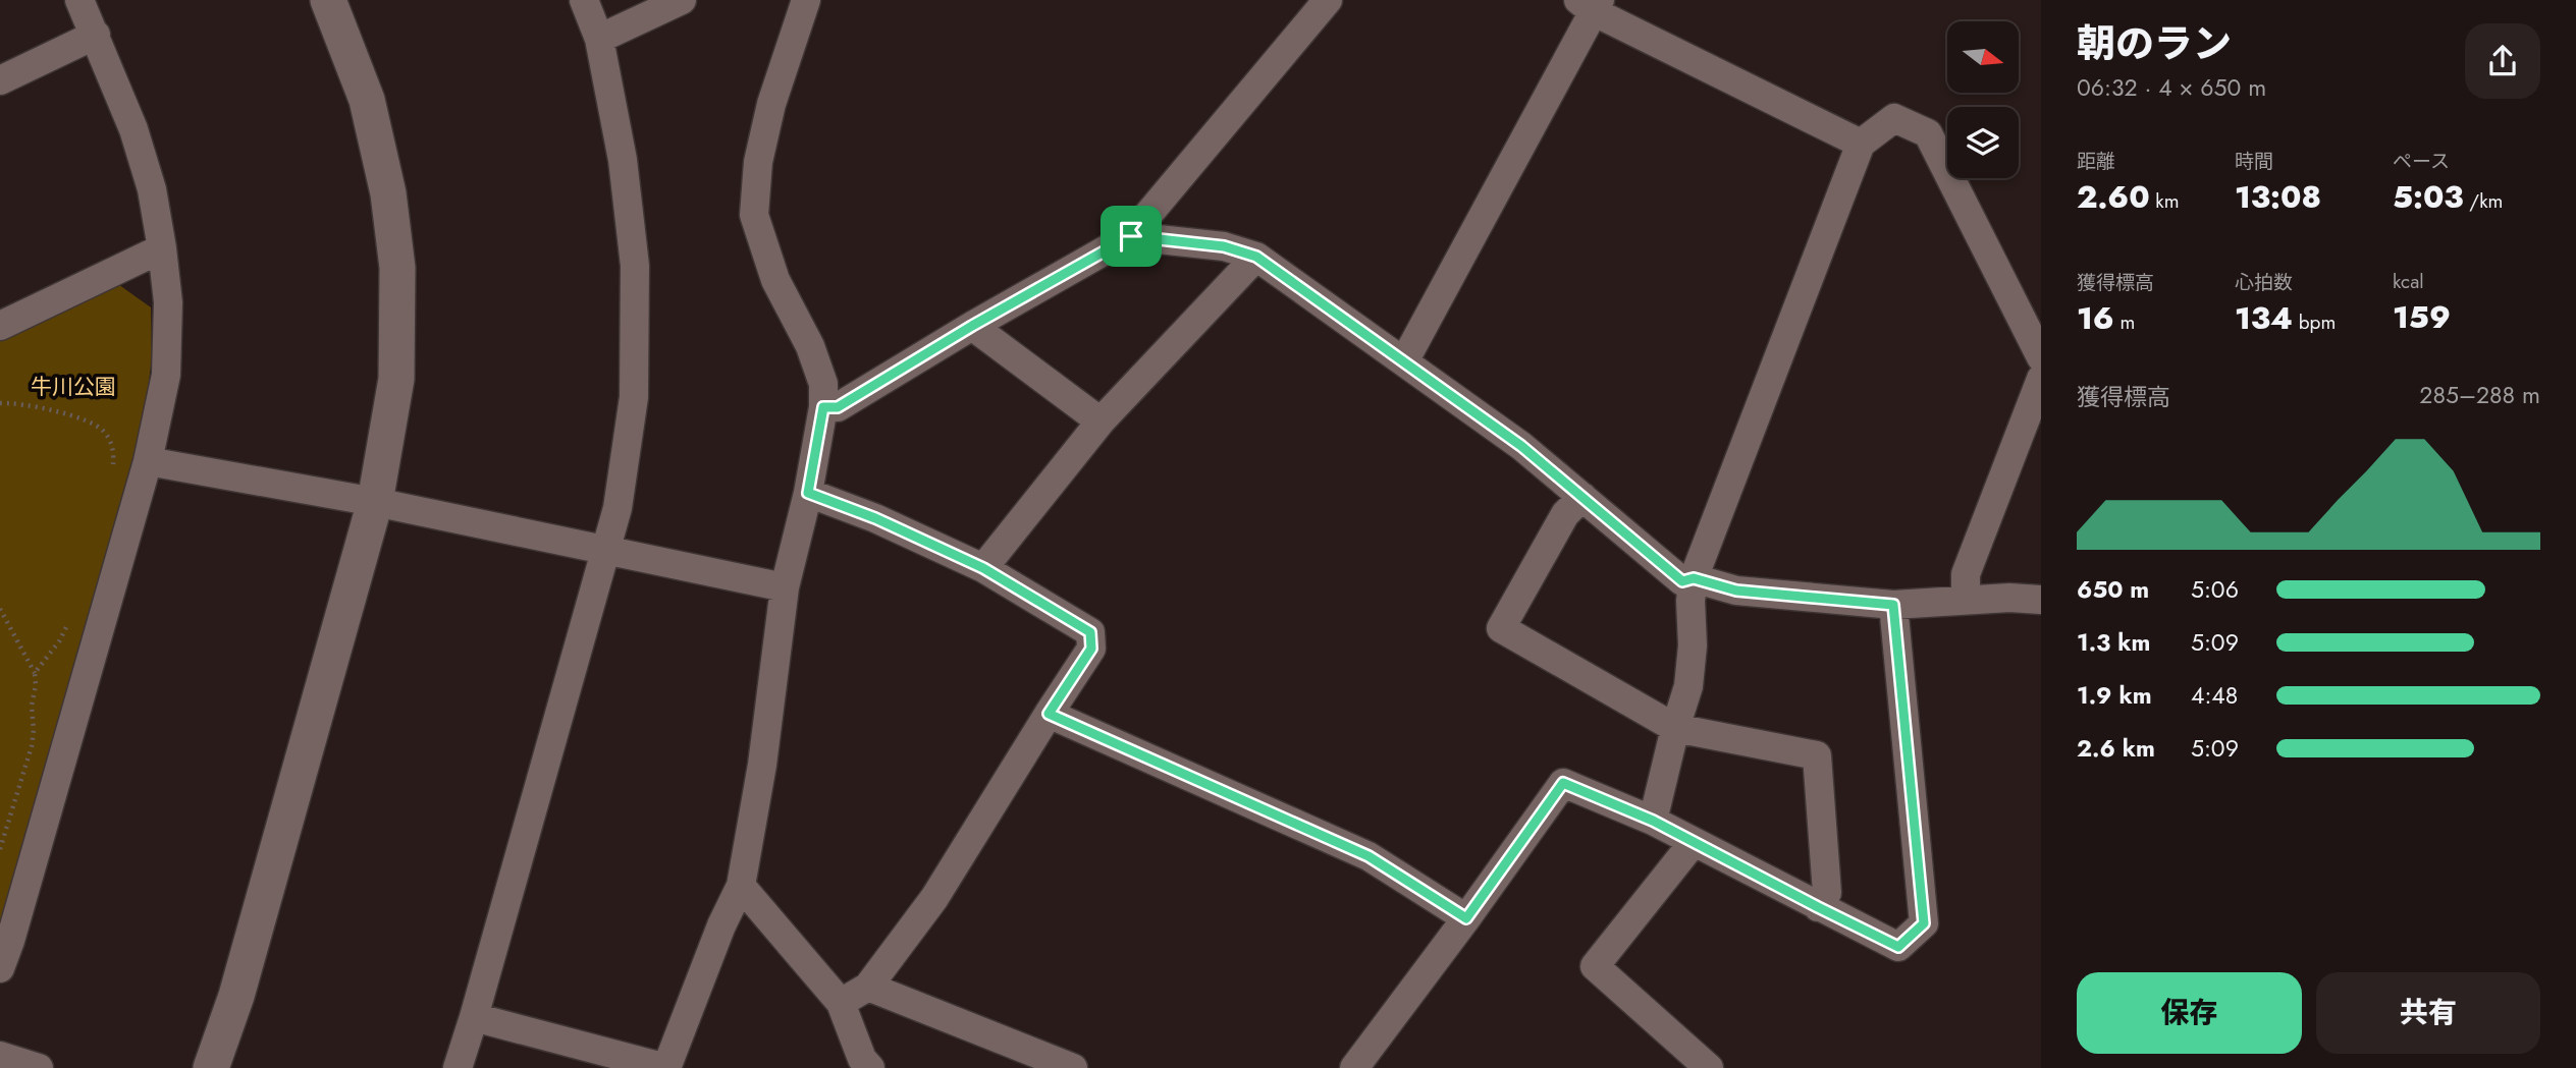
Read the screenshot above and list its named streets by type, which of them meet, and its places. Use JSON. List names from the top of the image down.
{
  "parks": ["牛川公園"],
  "north": "right",
  "page": {
    "heading": ["朝のラン", "06:32 · 4 × 650 m"],
    "stats": [
      ["距離", "2.60 km"],
      ["時間", "13:08"],
      ["ペース", "5:03 /km"],
      ["獲得標高", "16 m"],
      ["心拍数", "134 bpm"],
      ["kcal", "159"]
    ],
    "chart": ["獲得標高", "285–288 m"],
    "list": [
      {
        "name": "650 m",
        "note": "5:06"
      },
      {
        "name": "1.3 km",
        "note": "5:09"
      },
      {
        "name": "1.9 km",
        "note": "4:48"
      },
      {
        "name": "2.6 km",
        "note": "5:09"
      }
    ],
    "buttons": ["保存", "共有"]
  }
}
